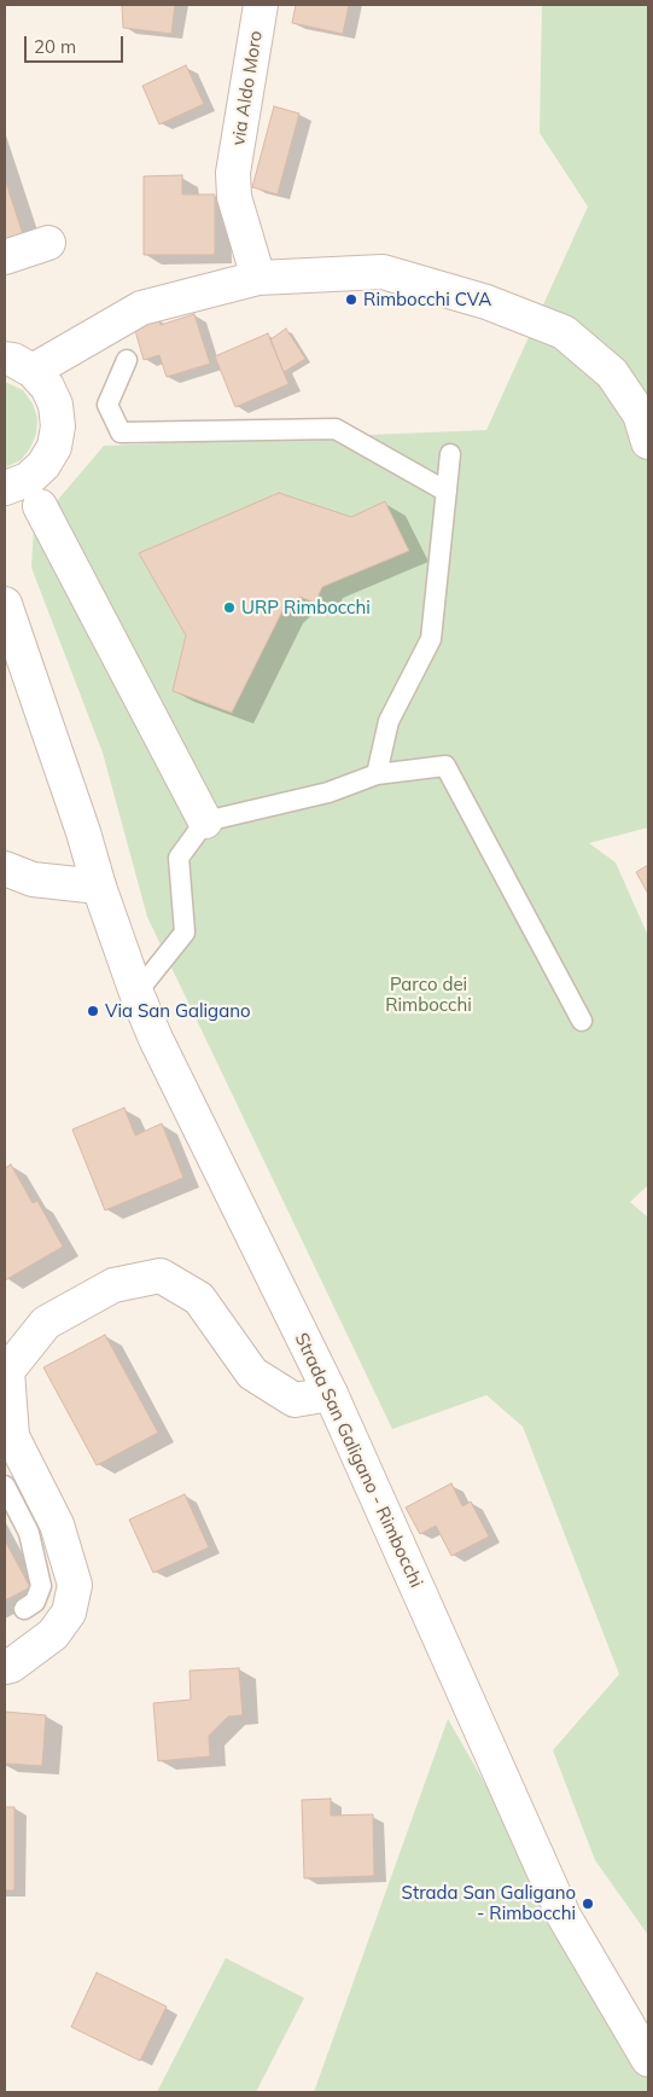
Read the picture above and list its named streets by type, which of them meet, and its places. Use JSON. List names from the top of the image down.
{
  "streets": {
    "street": ["via Aldo Moro", "Strada San Galigano - Rimbocchi"]
  },
  "parks": ["Parco dei Rimbocchi"],
  "places": [
    "Rimbocchi CVA",
    "URP Rimbocchi",
    "Via San Galigano",
    "Strada San Galigano - Rimbocchi"
  ],
  "scale_bar": "20 m"
}
